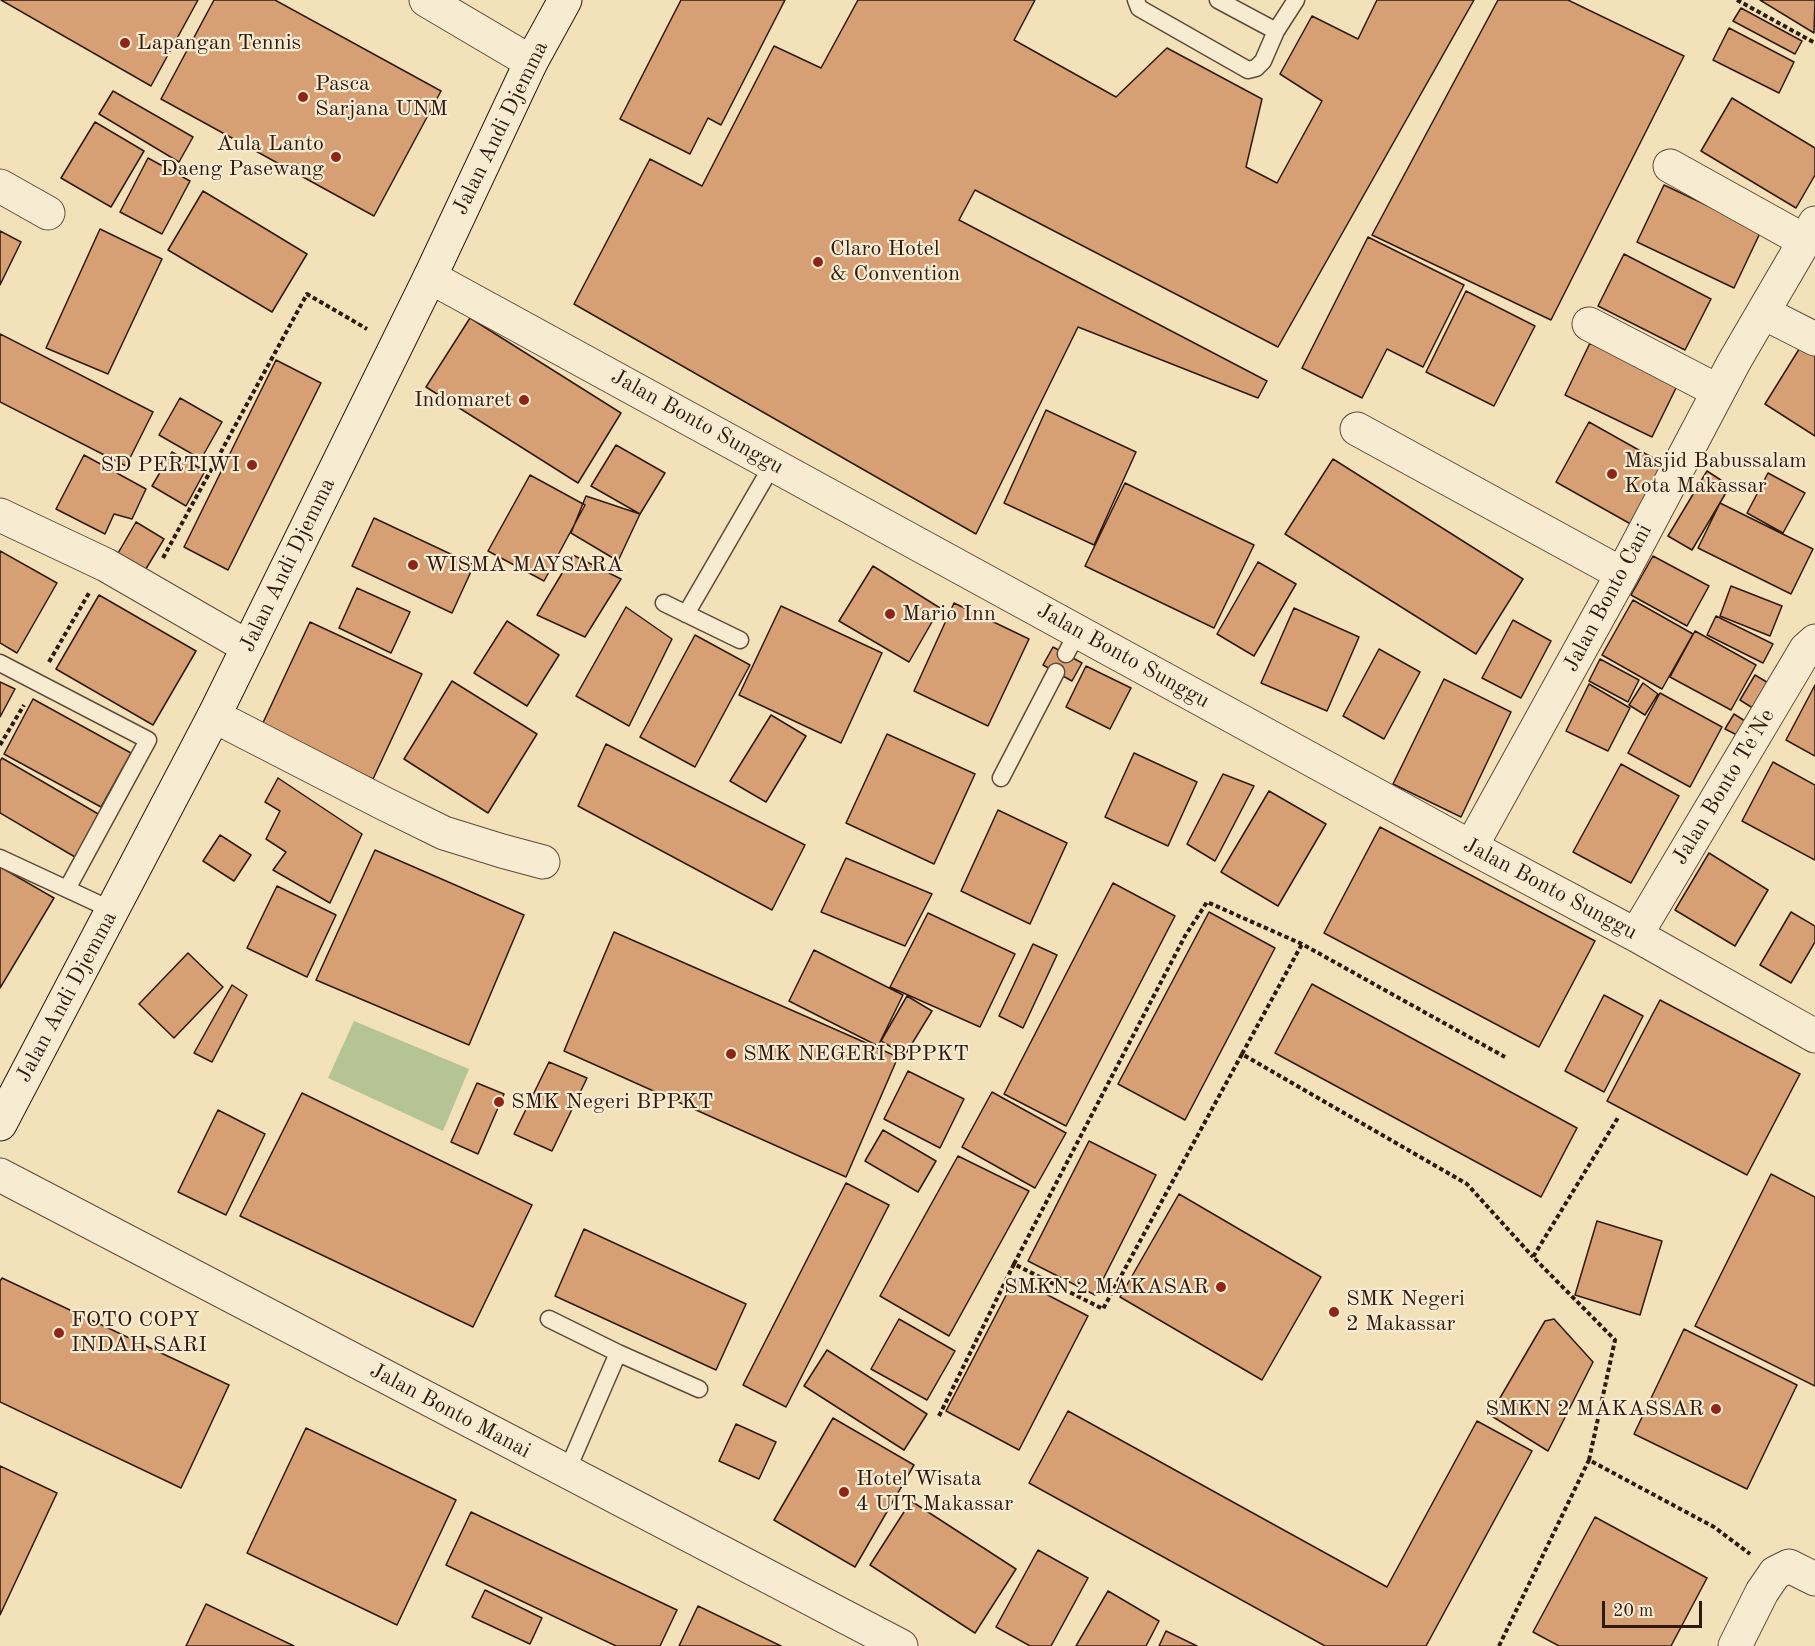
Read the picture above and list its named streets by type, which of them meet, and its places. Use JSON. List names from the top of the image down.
{
  "streets": {
    "street": [
      "Jalan Andi Djemma",
      "Jalan Bonto Sunggu",
      "Jalan Bonto Cani",
      "Jalan Bonto Te'Ne",
      "Jalan Bonto Manai"
    ]
  },
  "crossings": [
    ["Jalan Andi Djemma", "Jalan Bonto Sunggu"],
    ["Jalan Bonto Sunggu", "Jalan Bonto Cani"],
    ["Jalan Bonto Sunggu", "Jalan Bonto Te'Ne"]
  ],
  "places": [
    "Lapangan Tennis",
    "Pasca Sarjana UNM",
    "Aula Lanto Daeng Pasewang",
    "Claro Hotel & Convention",
    "Indomaret",
    "SD PERTIWI",
    "Masjid Babussalam Kota Makassar",
    "WISMA MAYSARA",
    "Mario Inn",
    "SMK NEGERI BPPKT",
    "SMK Negeri BPPKT",
    "SMKN 2 MAKASAR",
    "SMK Negeri 2 Makassar",
    "FOTO COPY INDAH SARI",
    "SMKN 2 MAKASSAR",
    "Hotel Wisata 4 UIT Makassar"
  ],
  "scale_bar": "20 m"
}
